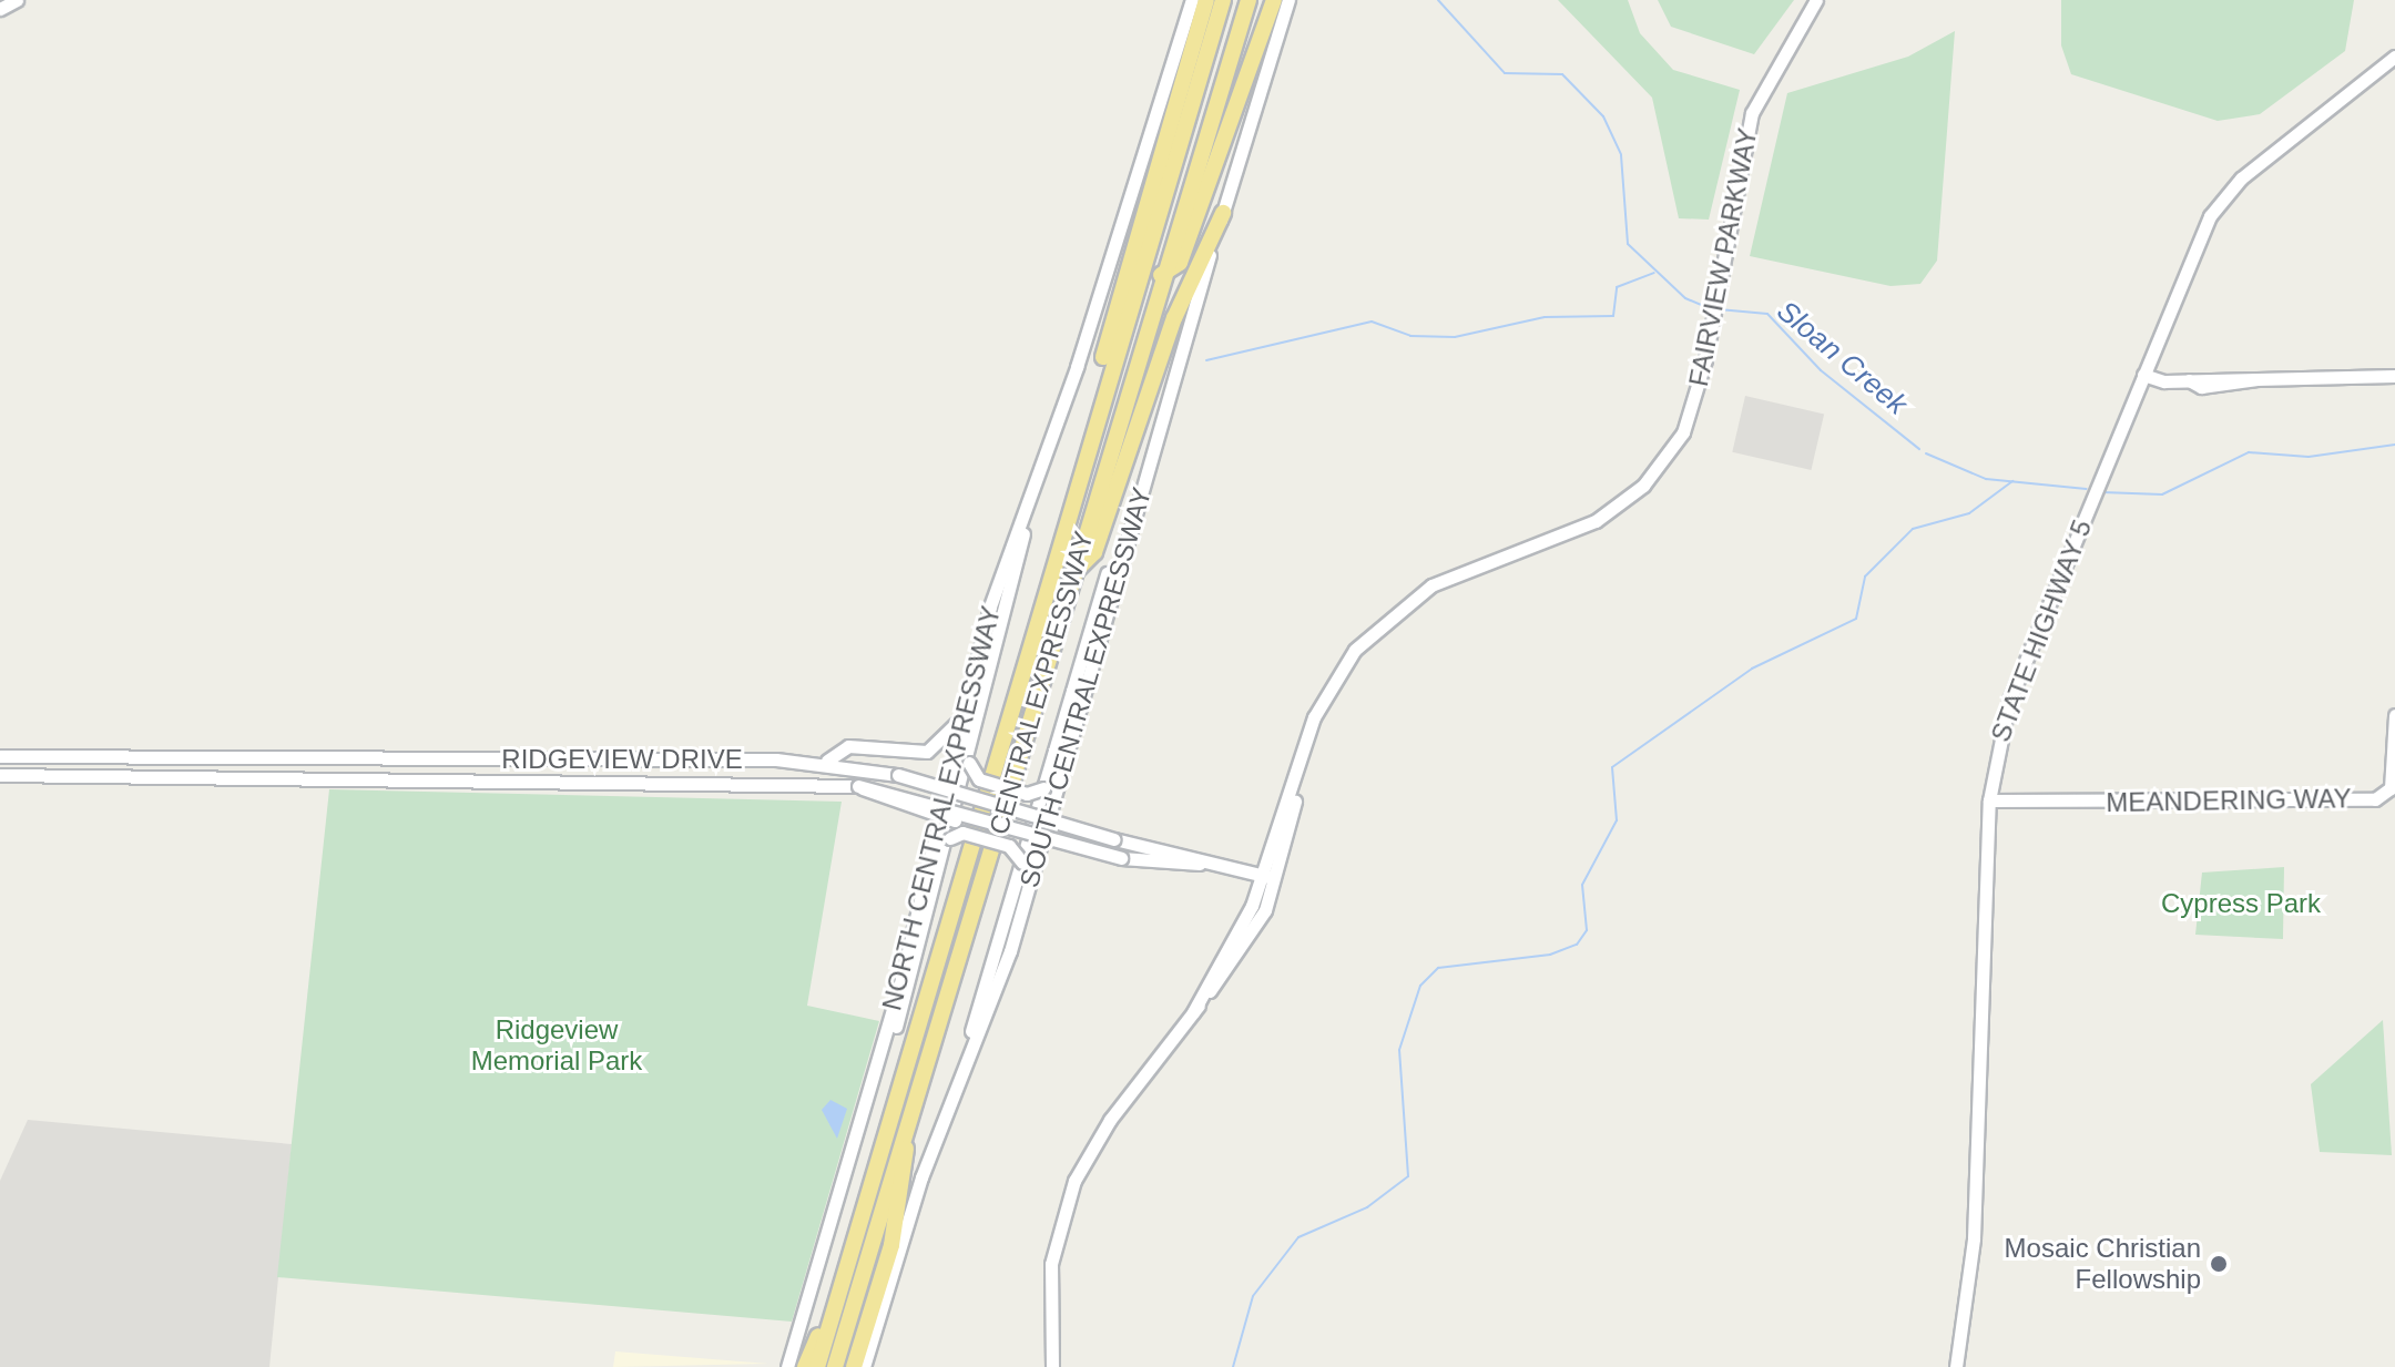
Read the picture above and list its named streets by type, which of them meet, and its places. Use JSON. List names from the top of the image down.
{
  "streets": {
    "highway": ["CENTRAL EXPRESSWAY"],
    "main road": [
      "FAIRVIEW PARKWAY",
      "STATE HIGHWAY 5",
      "SOUTH CENTRAL EXPRESSWAY",
      "RIDGEVIEW DRIVE",
      "MEANDERING WAY",
      "NORTH CENTRAL EXPRESSWAY"
    ]
  },
  "crossings": [
    ["FAIRVIEW PARKWAY", "RIDGEVIEW DRIVE"],
    ["STATE HIGHWAY 5", "MEANDERING WAY"]
  ],
  "water": ["Sloan Creek"],
  "parks": ["Cypress Park", "Ridgeview Memorial Park"],
  "places": ["Mosaic Christian Fellowship"]
}
